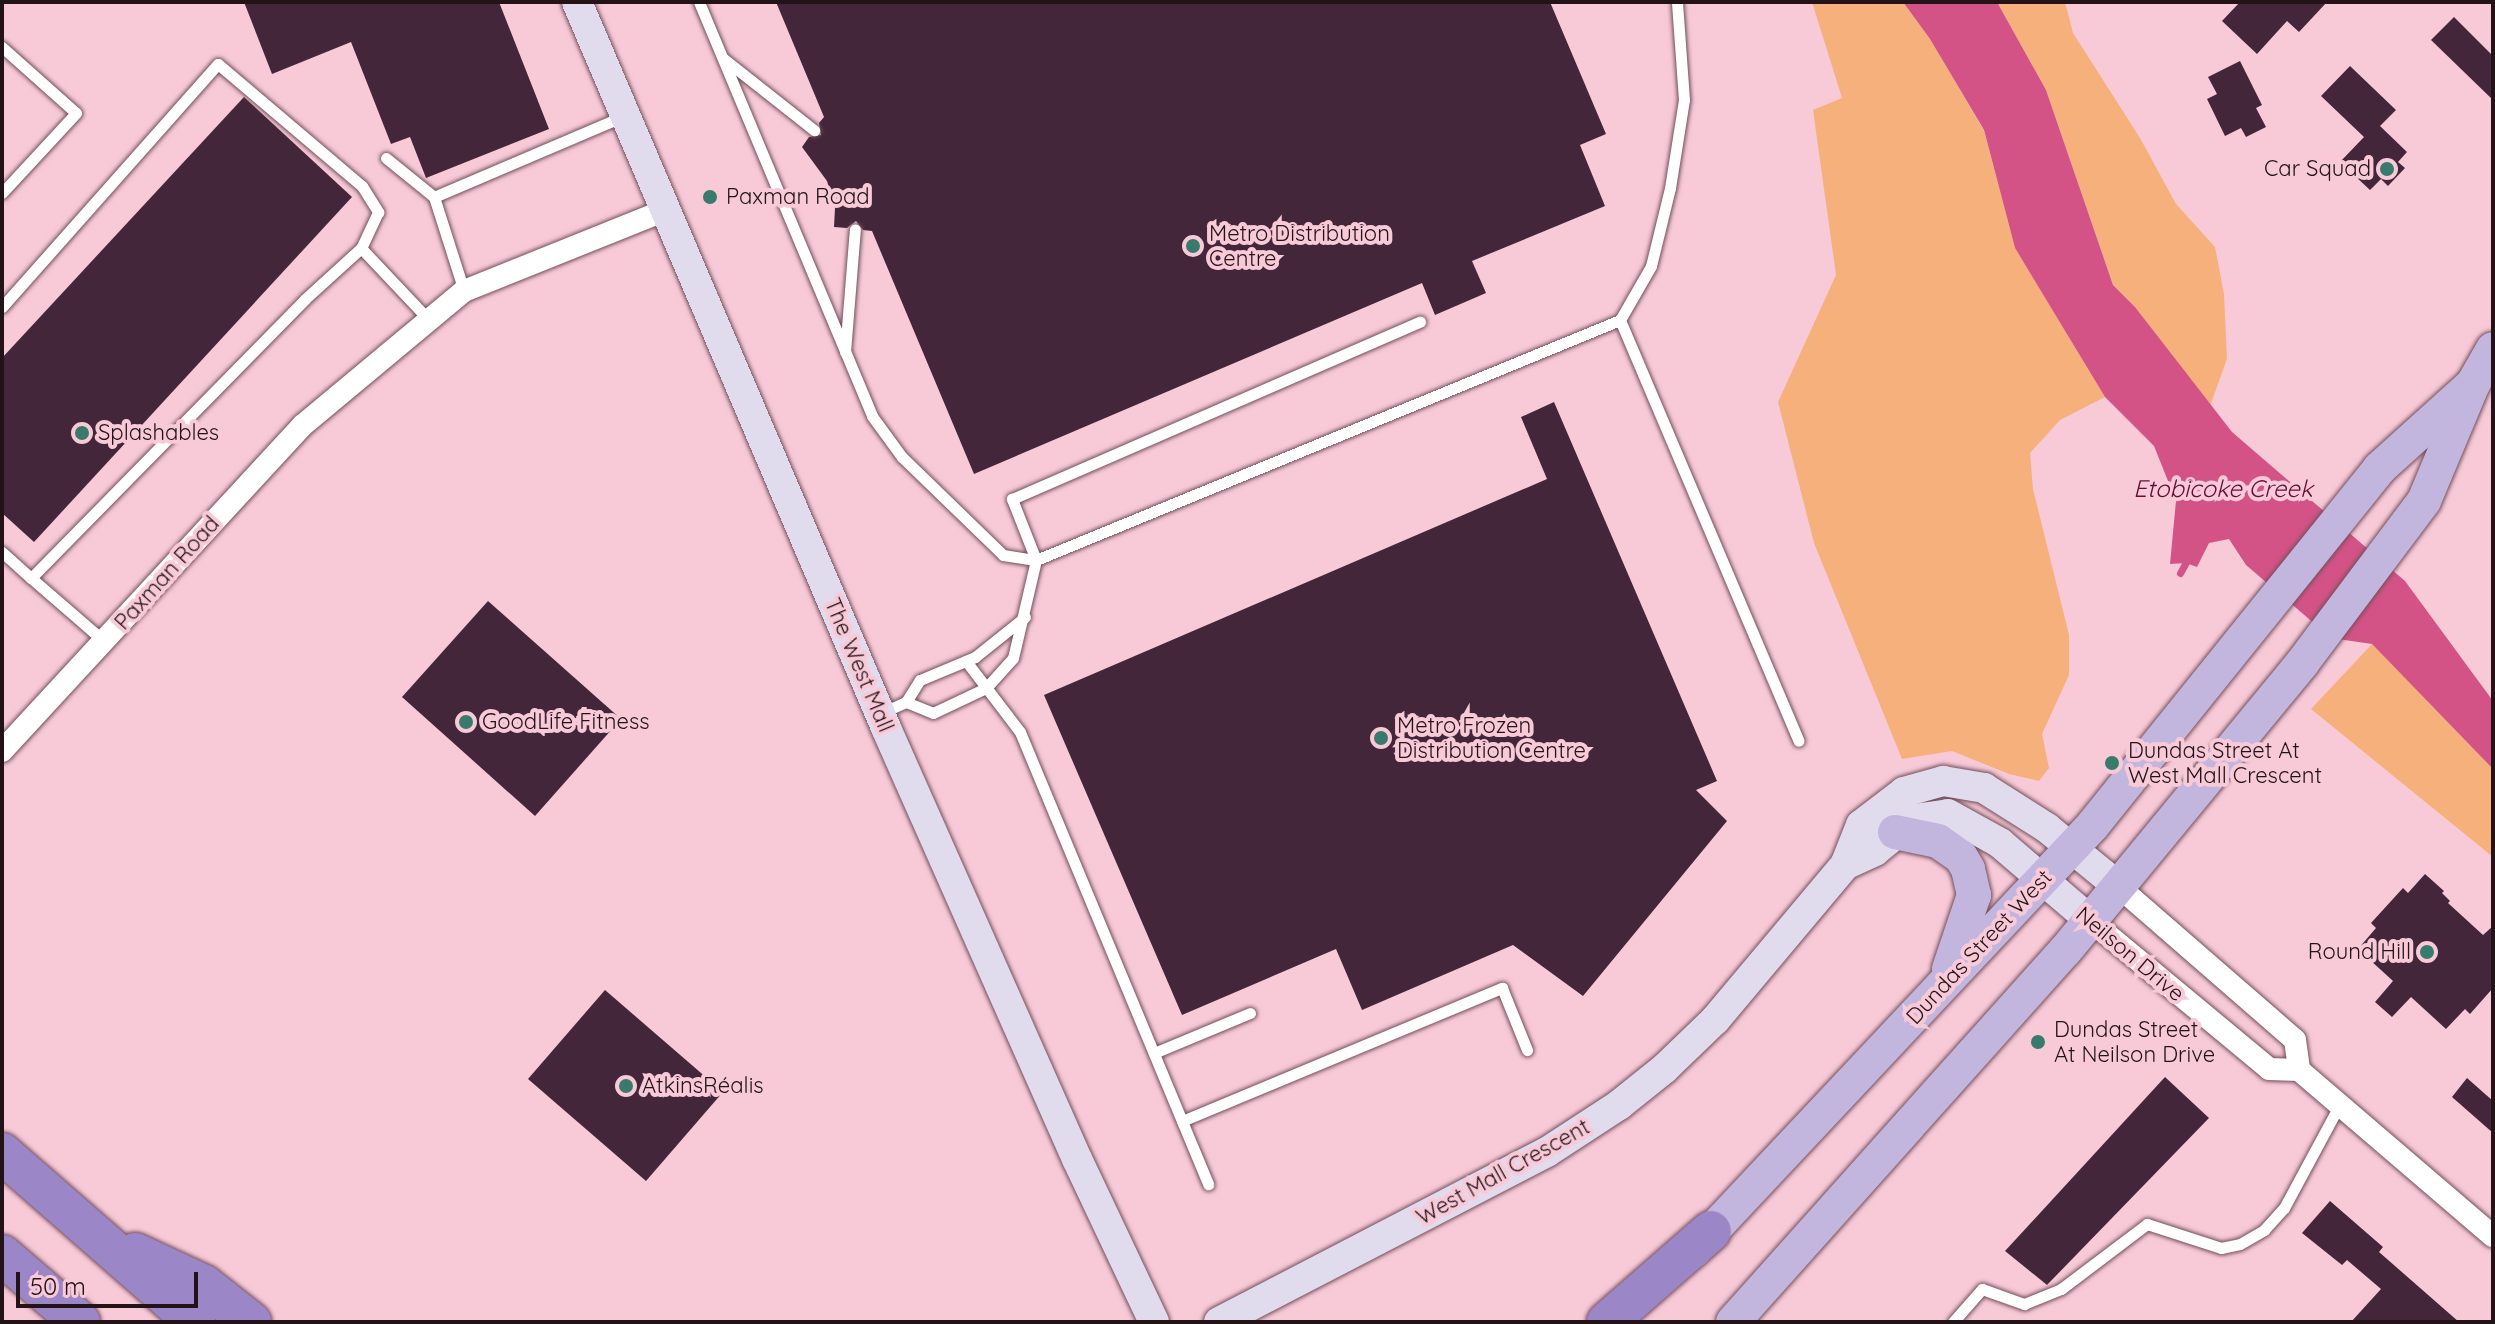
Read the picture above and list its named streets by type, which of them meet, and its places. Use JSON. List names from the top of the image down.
{
  "streets": {
    "main road": [
      "The West Mall",
      "Dundas Street West",
      "Neilson Drive",
      "West Mall Crescent"
    ],
    "street": ["Paxman Road"]
  },
  "crossings": [
    ["Paxman Road", "The West Mall"],
    ["Dundas Street West", "Neilson Drive"],
    ["Dundas Street West", "West Mall Crescent"],
    ["Neilson Drive", "West Mall Crescent"]
  ],
  "water": ["Etobicoke Creek"],
  "places": [
    "Car Squad",
    "Paxman Road",
    "Metro Distribution Centre",
    "Splashables",
    "GoodLife Fitness",
    "Metro Frozen Distribution Centre",
    "Dundas Street At West Mall Crescent",
    "Round Hill",
    "Dundas Street At Neilson Drive",
    "AtkinsRéalis"
  ],
  "scale_bar": "50 m"
}
